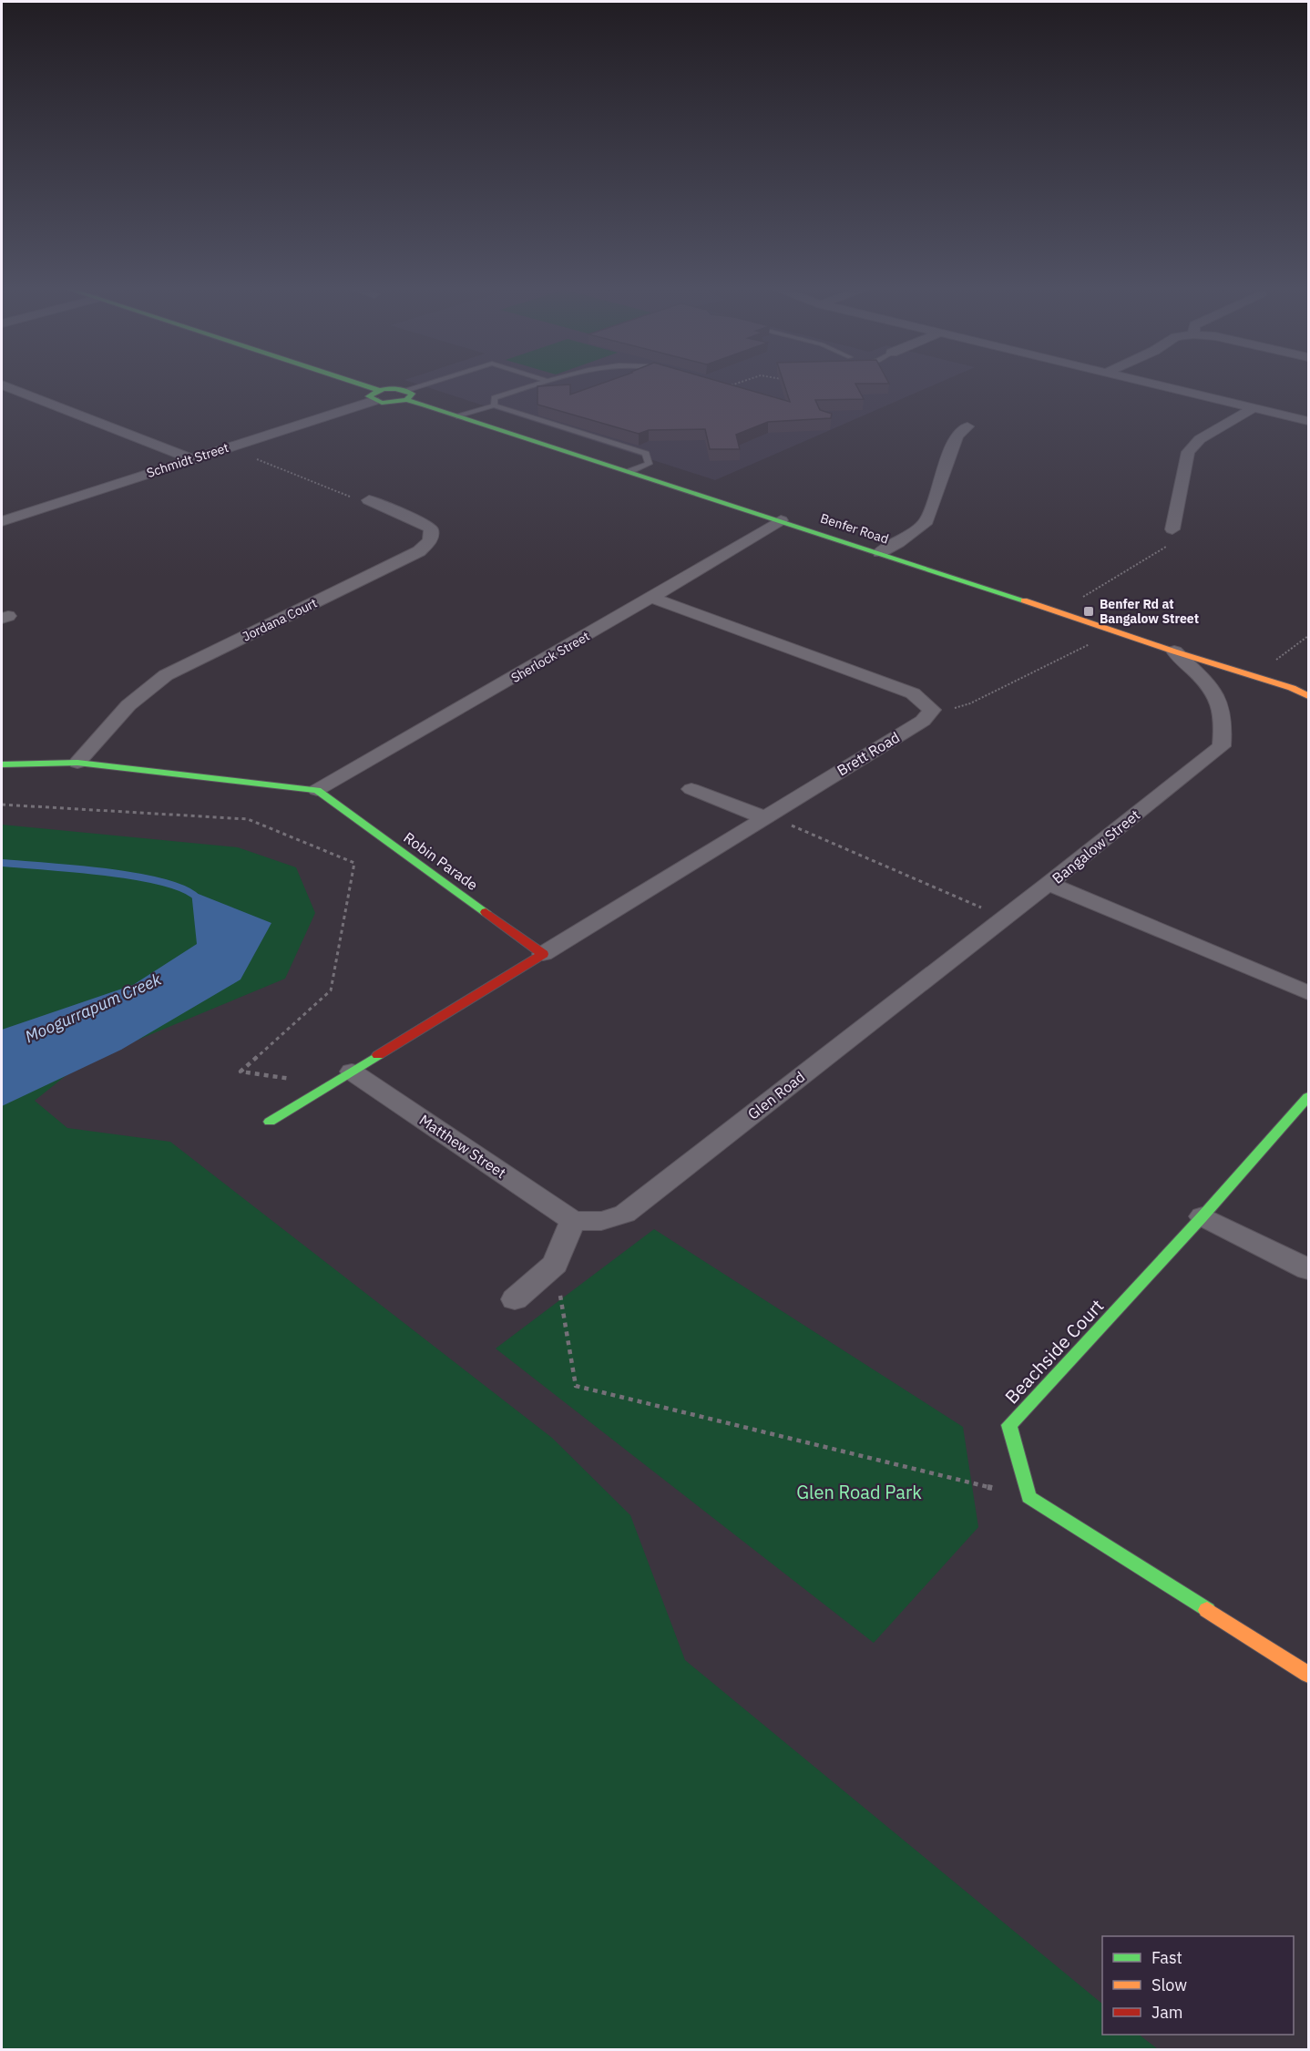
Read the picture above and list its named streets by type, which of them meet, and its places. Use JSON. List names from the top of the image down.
{
  "streets": {
    "street": [
      "Schmidt Street",
      "Benfer Road",
      "Jordana Court",
      "Sherlock Street",
      "Brett Road",
      "Bangalow Street",
      "Robin Parade",
      "Glen Road",
      "Matthew Street",
      "Beachside Court"
    ]
  },
  "crossings": [
    ["Schmidt Street", "Benfer Road"],
    ["Benfer Road", "Sherlock Street"],
    ["Benfer Road", "Bangalow Street"],
    ["Jordana Court", "Robin Parade"],
    ["Sherlock Street", "Robin Parade"],
    ["Brett Road", "Robin Parade"],
    ["Bangalow Street", "Glen Road"],
    ["Glen Road", "Matthew Street"]
  ],
  "water": ["Moogurrapum Creek"],
  "parks": ["Glen Road Park"],
  "places": {
    "transit": ["Benfer Rd at Bangalow Street"]
  },
  "legend": ["Fast", "Slow", "Jam"]
}
